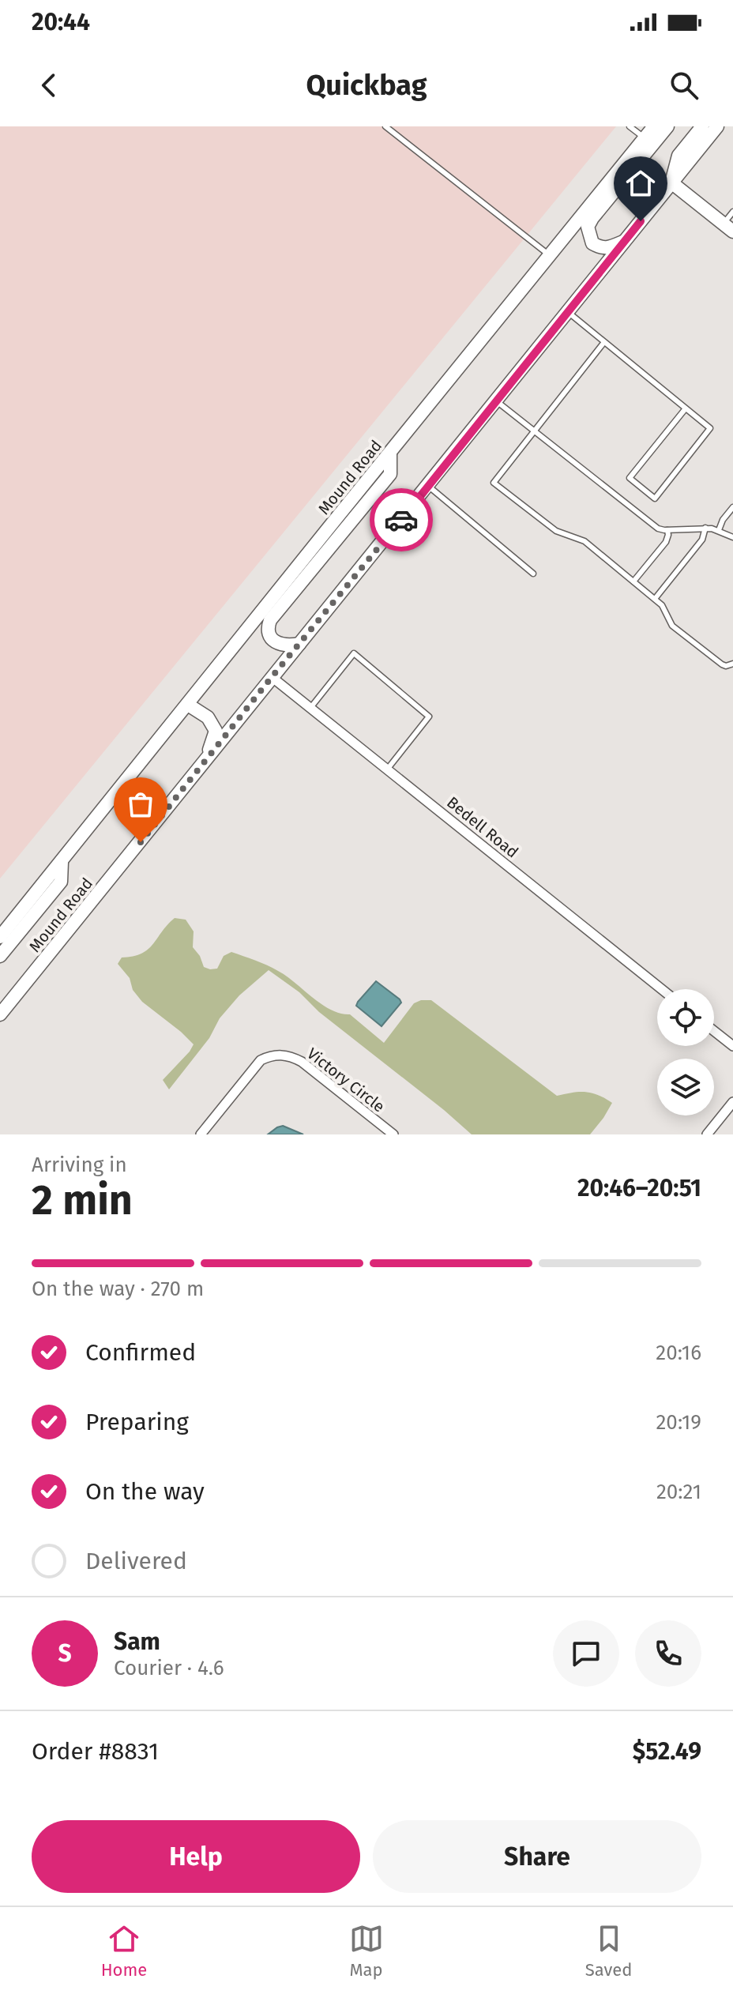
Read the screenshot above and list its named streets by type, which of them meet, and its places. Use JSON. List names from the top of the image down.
{
  "streets": {
    "main road": ["Mound Road"],
    "street": ["Bedell Road", "Victory Circle"]
  },
  "crossings": [
    ["Mound Road", "Bedell Road"]
  ],
  "page": {
    "status": "20:44",
    "header": "Quickbag",
    "heading": ["2 min", "Arriving in", "20:46–20:51"],
    "panel": [
      "Sam",
      "Courier · 4.6",
      "Order #8831",
      "$52.49"
    ],
    "bar": "On the way · 270 m",
    "list": [
      ["Confirmed", "20:16"],
      ["Preparing", "20:19"],
      ["On the way", "20:21"],
      "Delivered"
    ],
    "round": "S",
    "buttons": ["Help", "Share"],
    "tabs": ["Home", "Map", "Saved"]
  }
}
